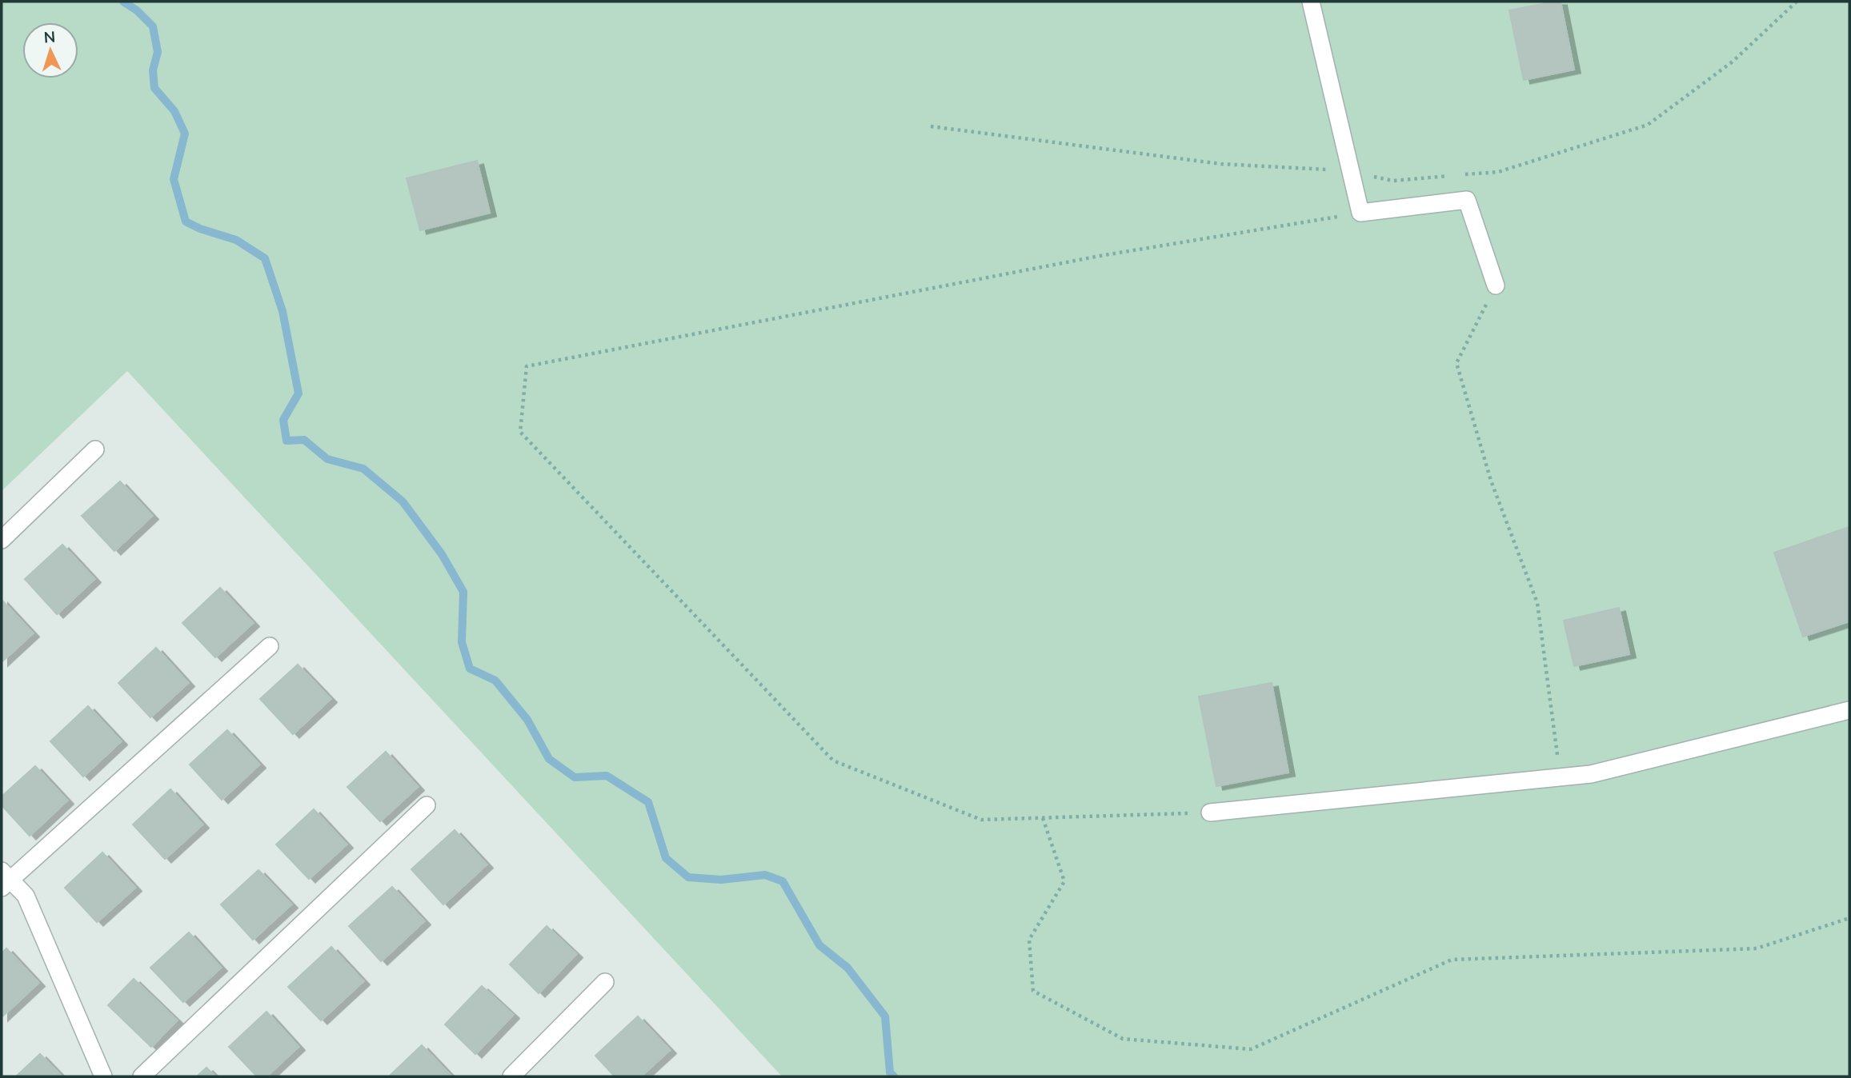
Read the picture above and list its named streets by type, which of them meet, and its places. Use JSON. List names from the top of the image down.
{
  "north": "top"
}
